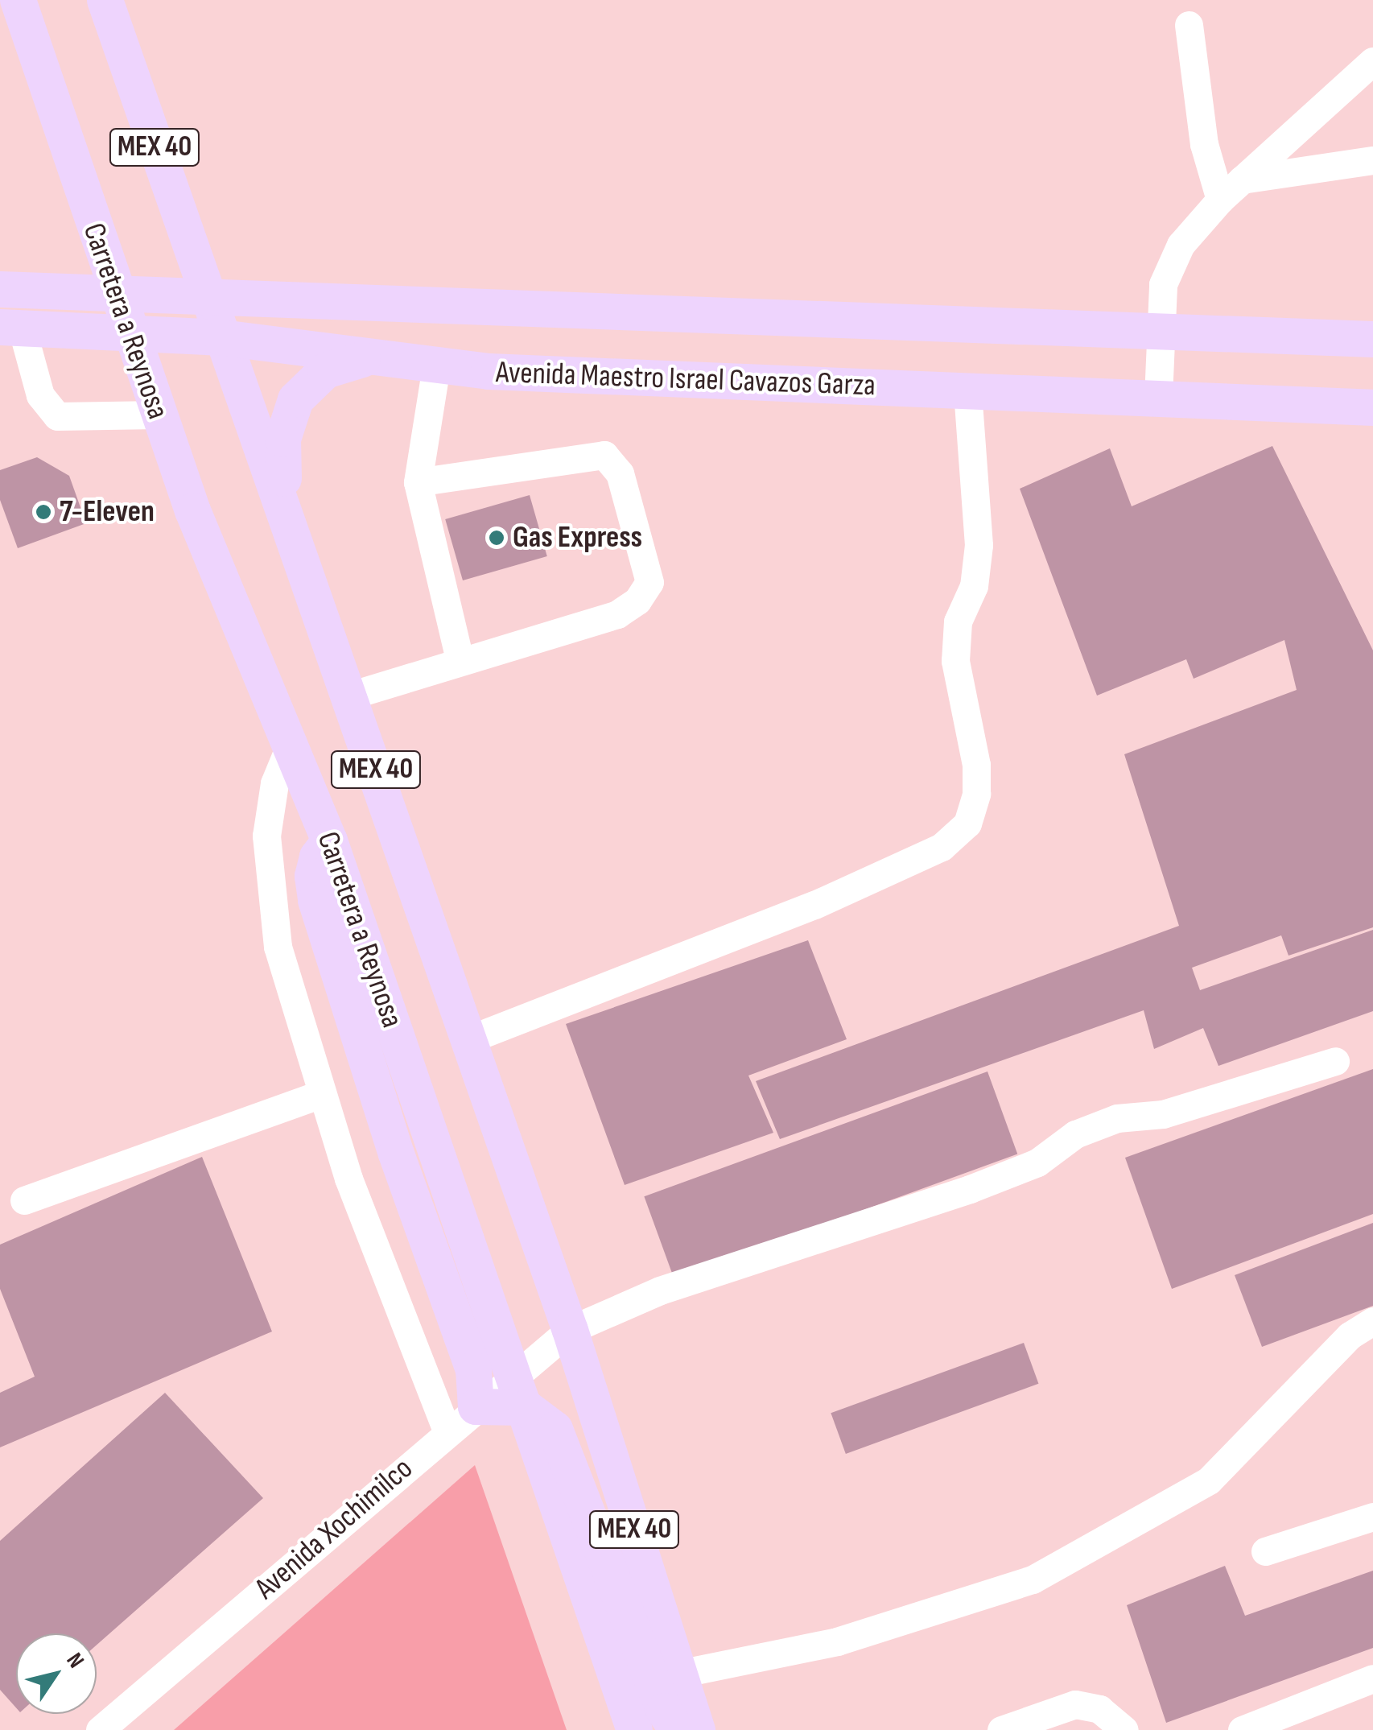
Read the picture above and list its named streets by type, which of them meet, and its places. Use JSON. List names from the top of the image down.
{
  "streets": {
    "main road": ["MEX 40", "Carretera a Reynosa", "Avenida Maestro Israel Cavazos Garza"],
    "street": ["Avenida Xochimilco"]
  },
  "crossings": [
    ["MEX 40", "Avenida Maestro Israel Cavazos Garza"],
    ["Carretera a Reynosa", "Avenida Maestro Israel Cavazos Garza"]
  ],
  "places": ["7-Eleven", "Gas Express"],
  "north": "top right"
}
